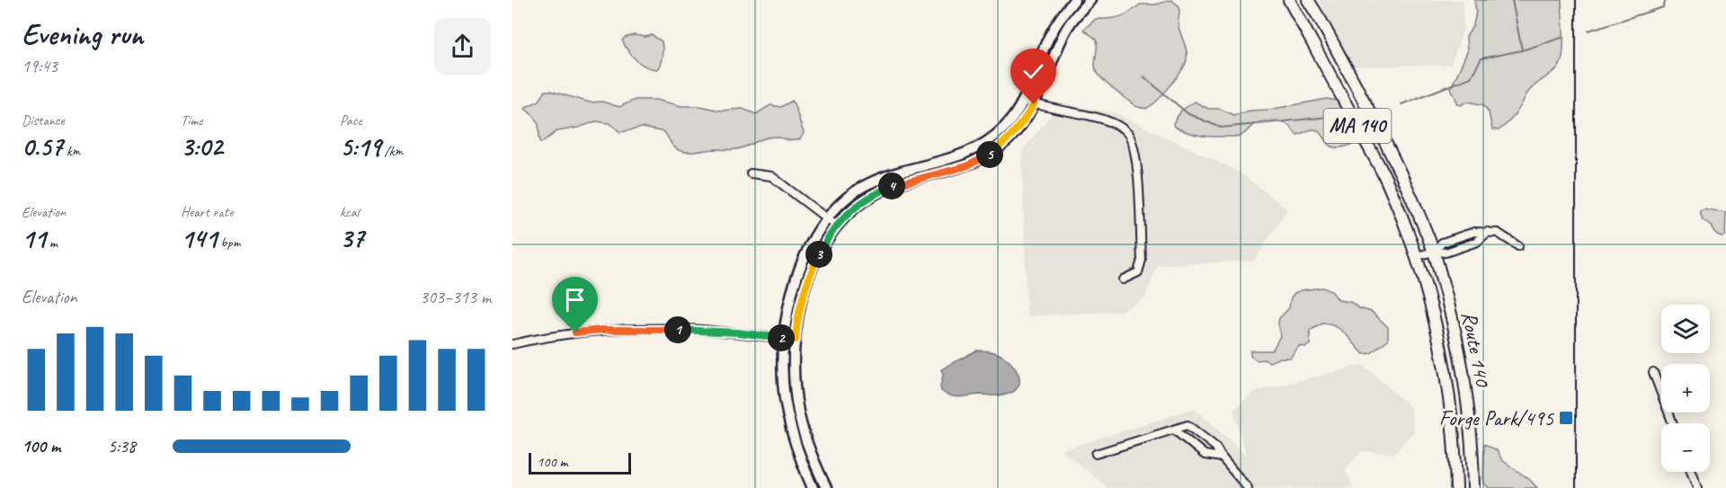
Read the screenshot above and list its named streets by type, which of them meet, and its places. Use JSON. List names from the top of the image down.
{
  "streets": {
    "main road": ["MA 140", "Route 140"]
  },
  "crossings": [
    ["MA 140", "Route 140"]
  ],
  "places": {
    "transit": ["Forge Park/495"]
  },
  "scale_bar": "100 m",
  "page": {
    "heading": ["Evening run", "19:43"],
    "stats": [
      ["Distance", "0.57 km"],
      ["Time", "3:02"],
      ["Pace", "5:19 /km"],
      ["Elevation", "11 m"],
      ["Heart rate", "141 bpm"],
      ["kcal", "37"]
    ],
    "pins": [
      "5",
      "4",
      "3",
      "1",
      "2"
    ],
    "chart": ["Elevation", "303–313 m"],
    "map_buttons": ["+", "−"],
    "list": [
      {
        "name": "100 m",
        "note": "5:38"
      }
    ],
    "scale": "100 m"
  }
}
